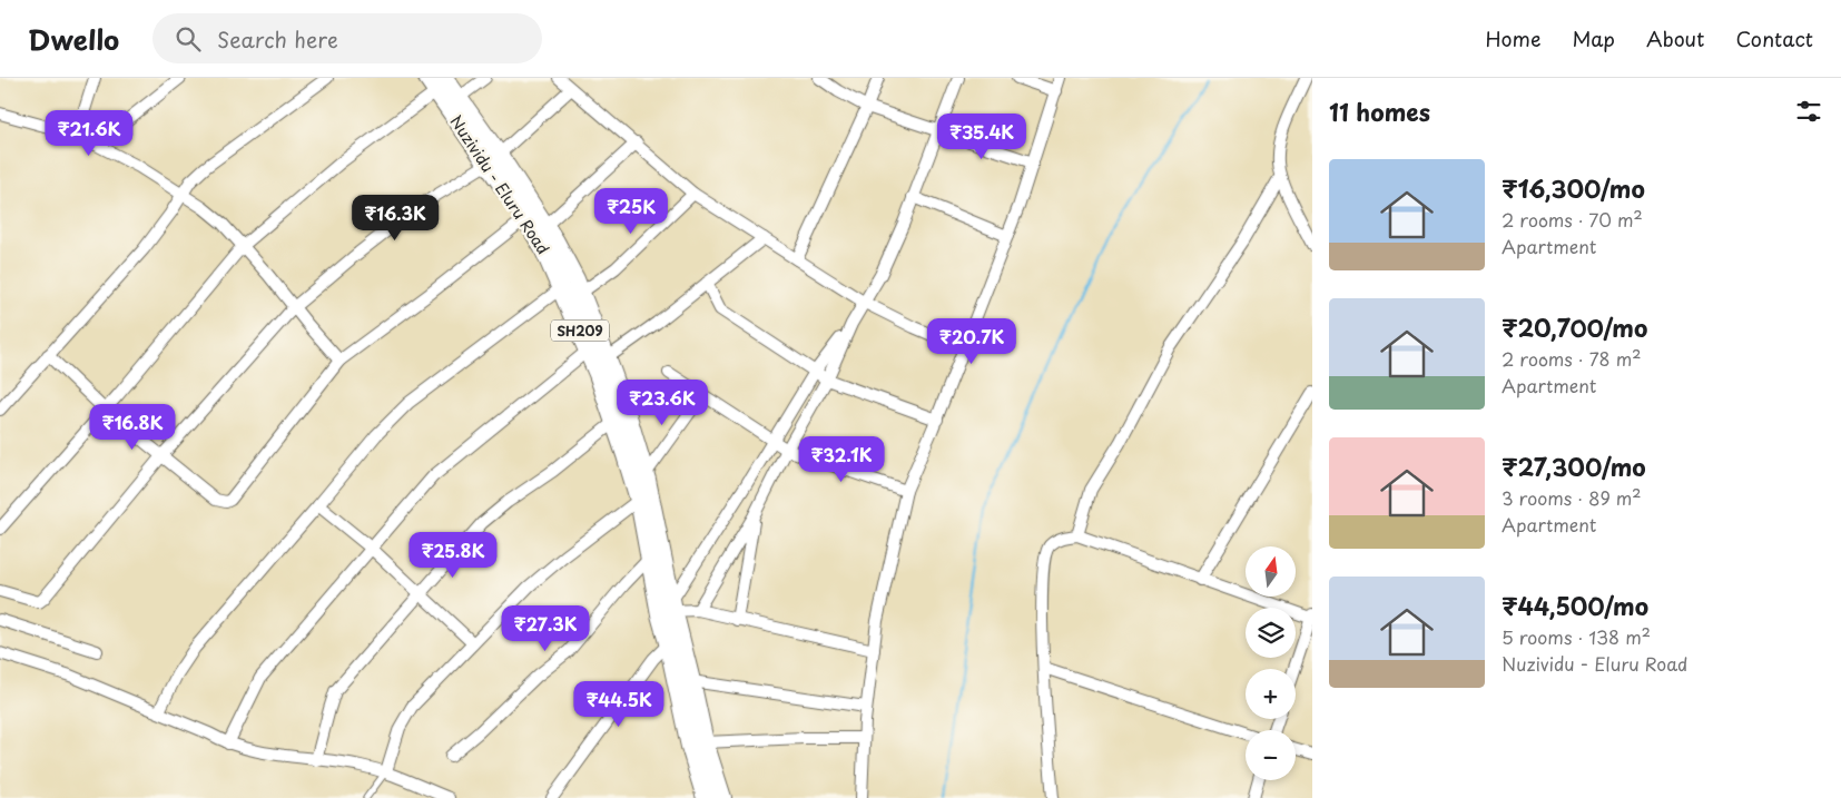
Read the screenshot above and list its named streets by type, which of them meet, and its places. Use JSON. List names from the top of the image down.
{
  "streets": {
    "main road": ["Nuzividu - Eluru Road", "SH209"]
  },
  "north": "top",
  "page": {
    "header": "Dwello",
    "search": "Search here",
    "nav": [
      "Home",
      "Map",
      "About",
      "Contact"
    ],
    "heading": "11 homes",
    "price": [
      "₹21.6K",
      "₹35.4K",
      "₹25K",
      "₹16.3K",
      "₹20.7K",
      "₹23.6K",
      "₹16.8K",
      "₹32.1K",
      "₹25.8K",
      "₹27.3K",
      "₹44.5K"
    ],
    "list": [
      {
        "name": "₹16,300/mo",
        "note": "2 rooms · 70 m² · Apartment"
      },
      {
        "name": "₹20,700/mo",
        "note": "2 rooms · 78 m² · Apartment"
      },
      {
        "name": "₹27,300/mo",
        "note": "3 rooms · 89 m² · Apartment"
      },
      {
        "name": "₹44,500/mo",
        "note": "5 rooms · 138 m² · Nuzividu - Eluru Road"
      }
    ],
    "map_buttons": ["+", "−"]
  }
}
